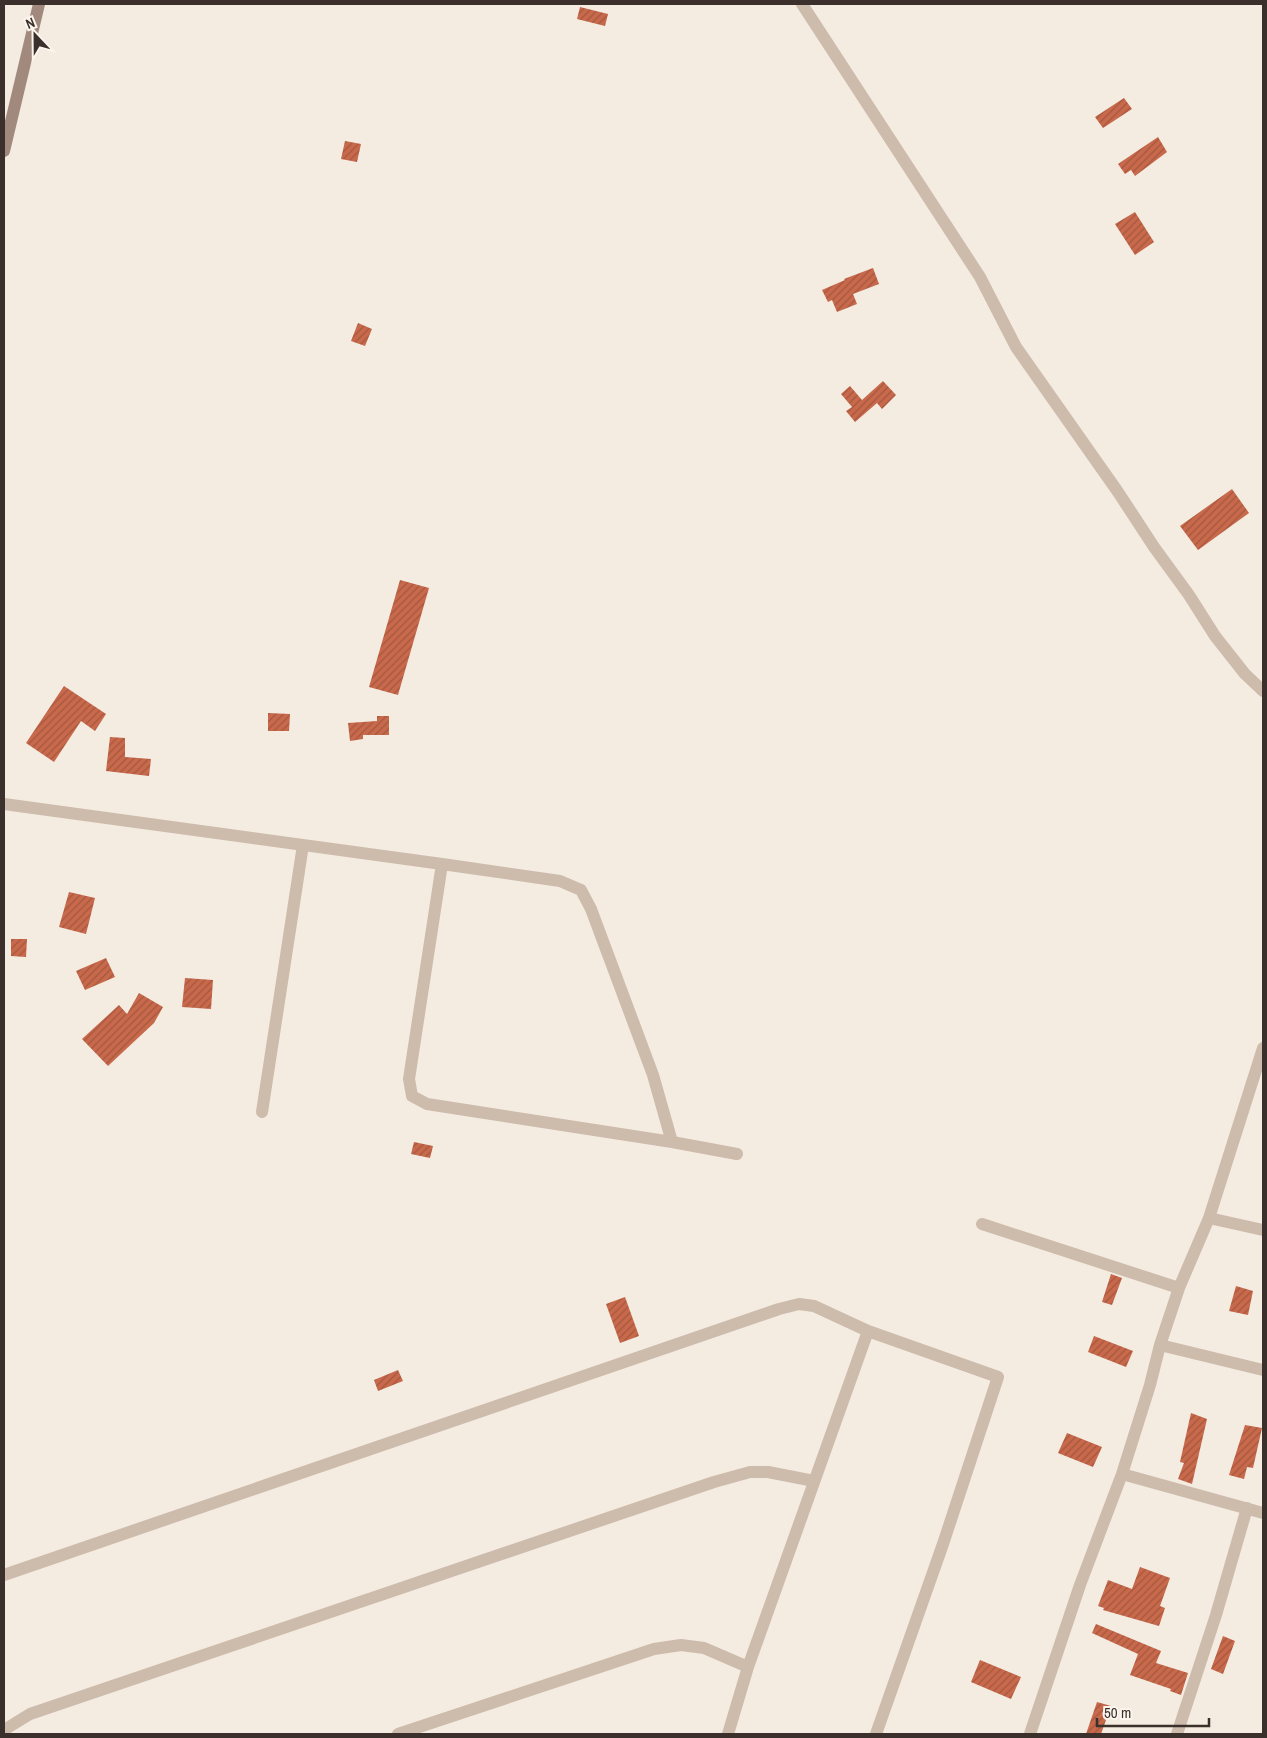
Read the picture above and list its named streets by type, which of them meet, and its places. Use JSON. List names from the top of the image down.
{
  "scale_bar": "50 m",
  "north": "top"
}
